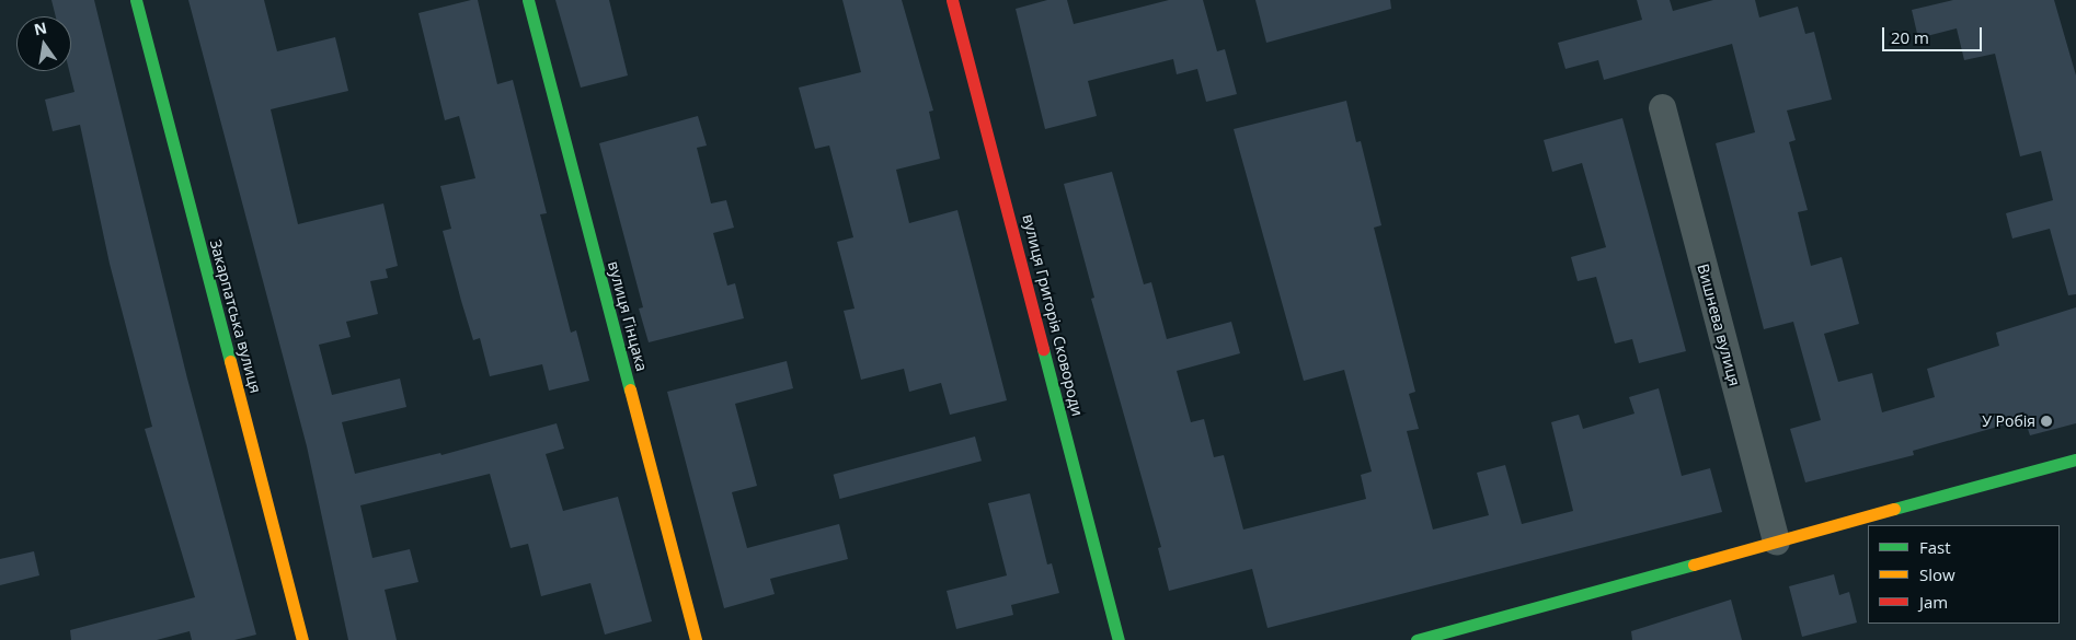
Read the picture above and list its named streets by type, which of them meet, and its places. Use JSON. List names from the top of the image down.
{
  "streets": {
    "street": [
      "вулиця Григорія Сковороди",
      "Закарпатська вулиця",
      "вулиця Гінцака",
      "Вишнева вулиця"
    ]
  },
  "places": ["У Робія"],
  "legend": ["Fast", "Slow", "Jam"],
  "scale_bar": "20 m",
  "north": "top"
}
